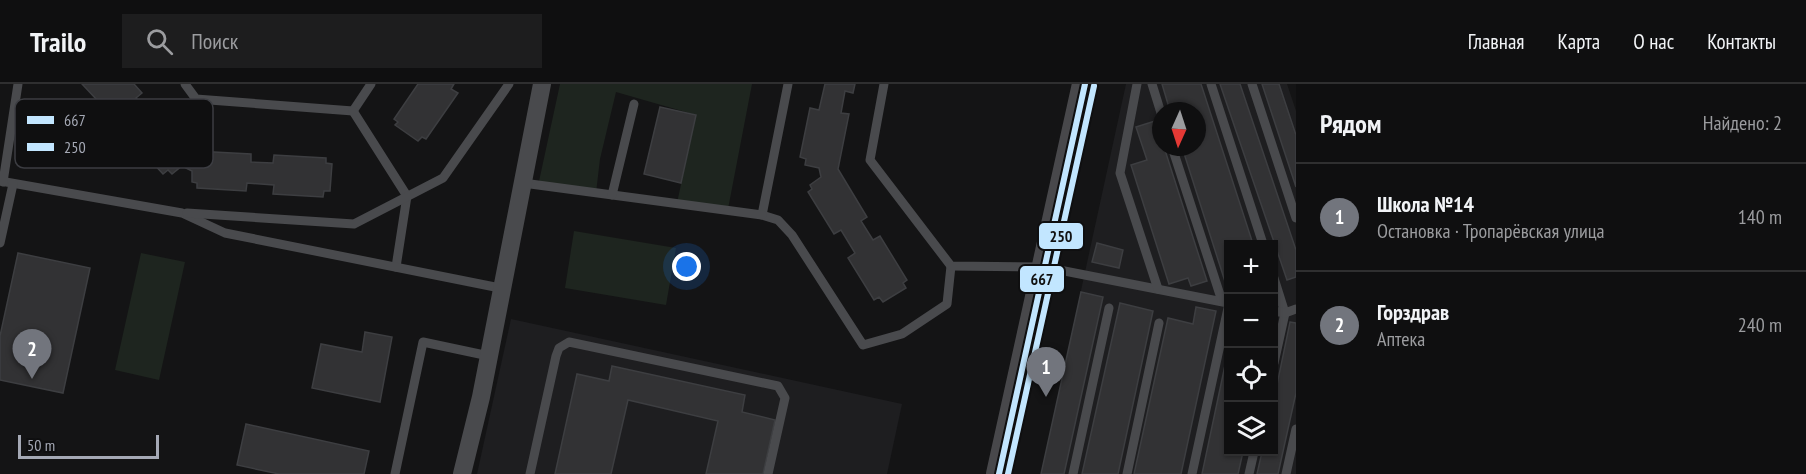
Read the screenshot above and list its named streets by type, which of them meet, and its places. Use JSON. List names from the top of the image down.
{
  "lines": ["transit line 667", "transit line 250"],
  "legend": ["667", "250"],
  "scale_bar": "50 m",
  "north": "bottom",
  "page": {
    "header": "Trailo",
    "search": "Поиск",
    "nav": [
      "Главная",
      "Карта",
      "О нас",
      "Контакты"
    ],
    "heading": ["Рядом", "Найдено: 2"],
    "list": [
      {
        "mark": "1",
        "name": "Школа №14",
        "note": "Остановка · Тропарёвская улица",
        "value": "140 m"
      },
      {
        "mark": "2",
        "name": "Горздрав",
        "note": "Аптека",
        "value": "240 m"
      }
    ],
    "map_buttons": ["+", "−"],
    "pins": ["2", "1"],
    "scale": "50 m"
  }
}
